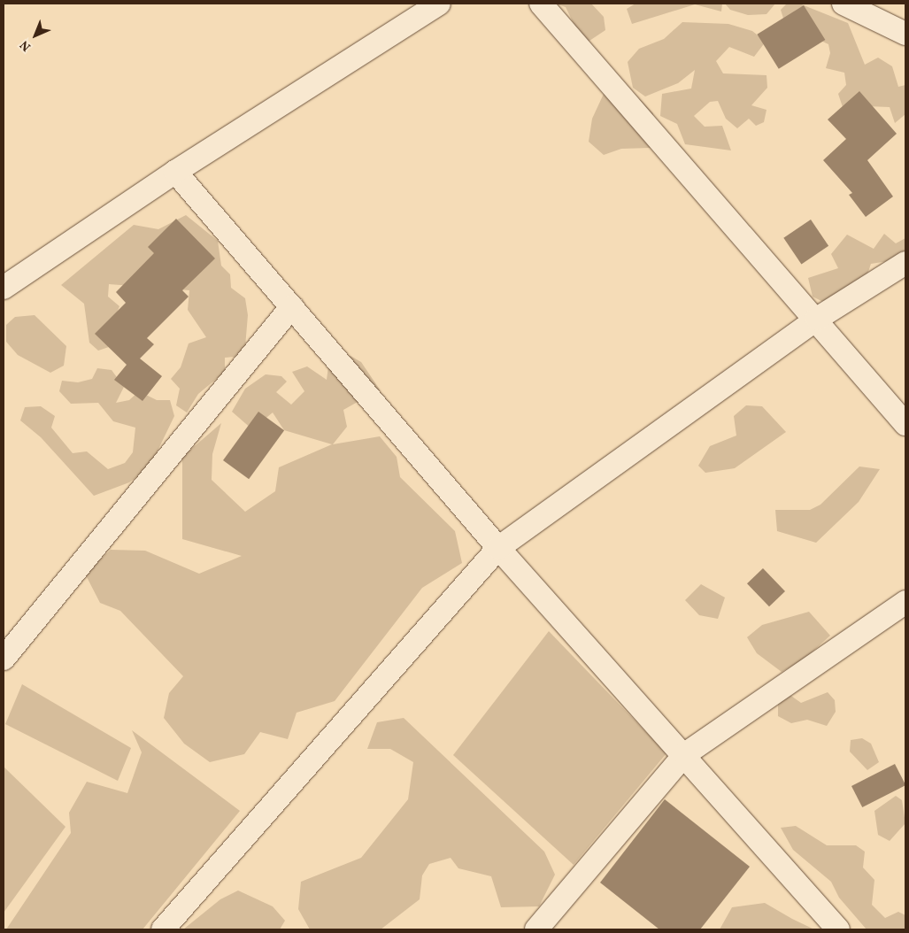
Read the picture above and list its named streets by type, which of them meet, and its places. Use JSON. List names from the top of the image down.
{
  "north": "bottom left"
}
